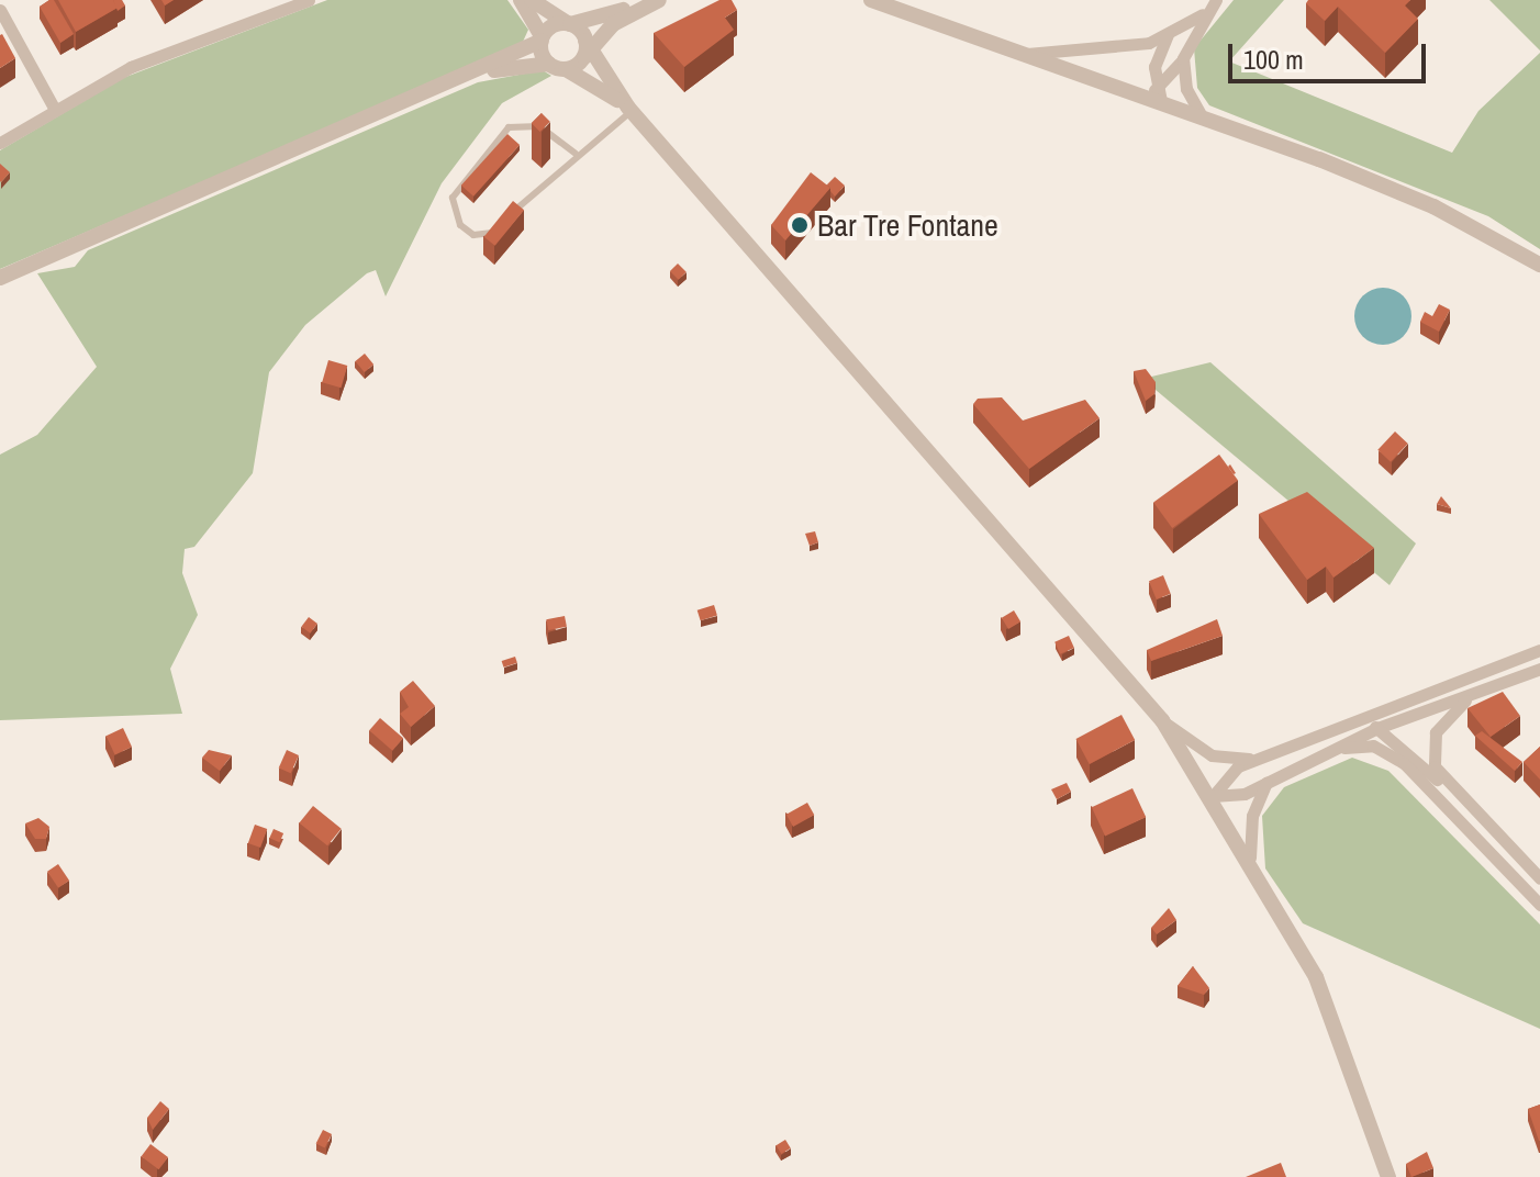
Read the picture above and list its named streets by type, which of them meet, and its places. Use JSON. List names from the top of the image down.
{
  "places": ["Bar Tre Fontane"],
  "scale_bar": "100 m"
}
